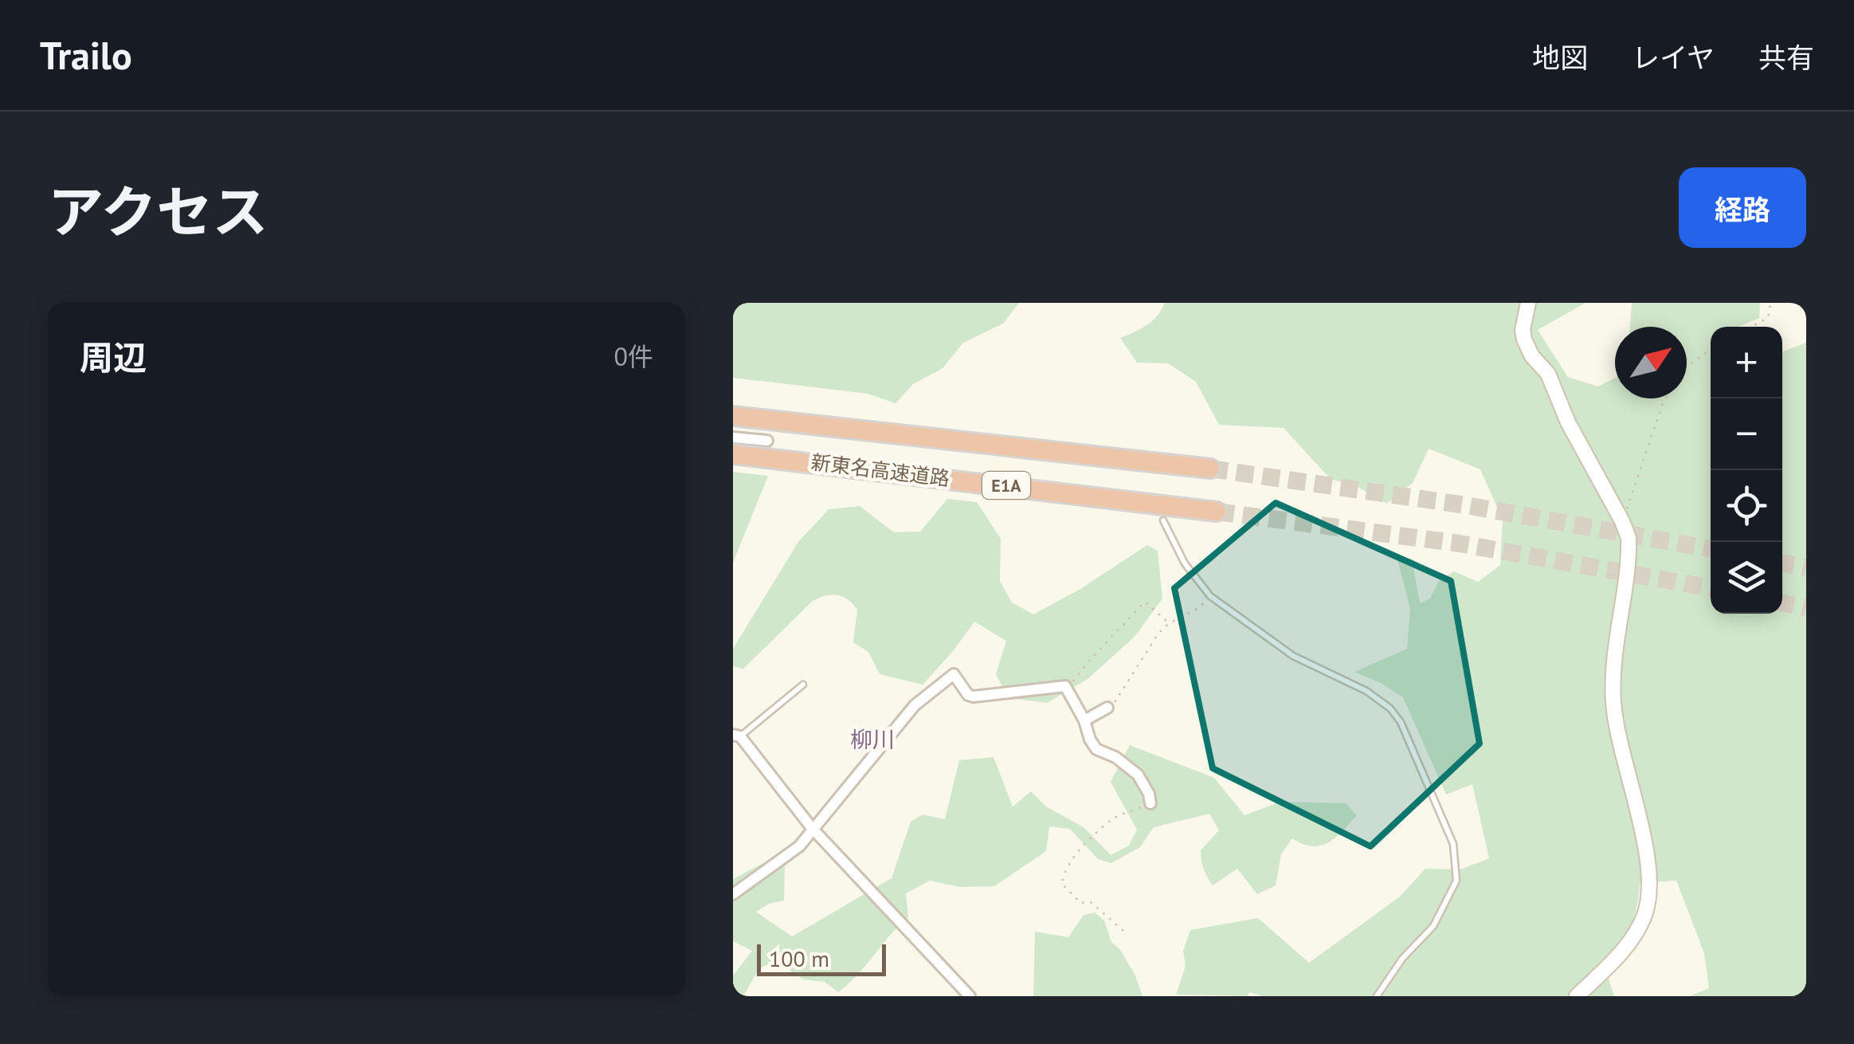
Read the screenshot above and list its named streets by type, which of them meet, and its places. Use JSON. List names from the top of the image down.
{
  "streets": {
    "highway": ["新東名高速道路", "E1A"]
  },
  "districts": ["柳川"],
  "scale_bar": "100 m",
  "north": "top right",
  "page": {
    "header": "Trailo",
    "nav": ["地図", "レイヤ", "共有"],
    "title": "アクセス",
    "buttons": "経路",
    "heading": ["周辺", "0件"],
    "map_buttons": ["+", "−"],
    "scale": "100 m"
  }
}
